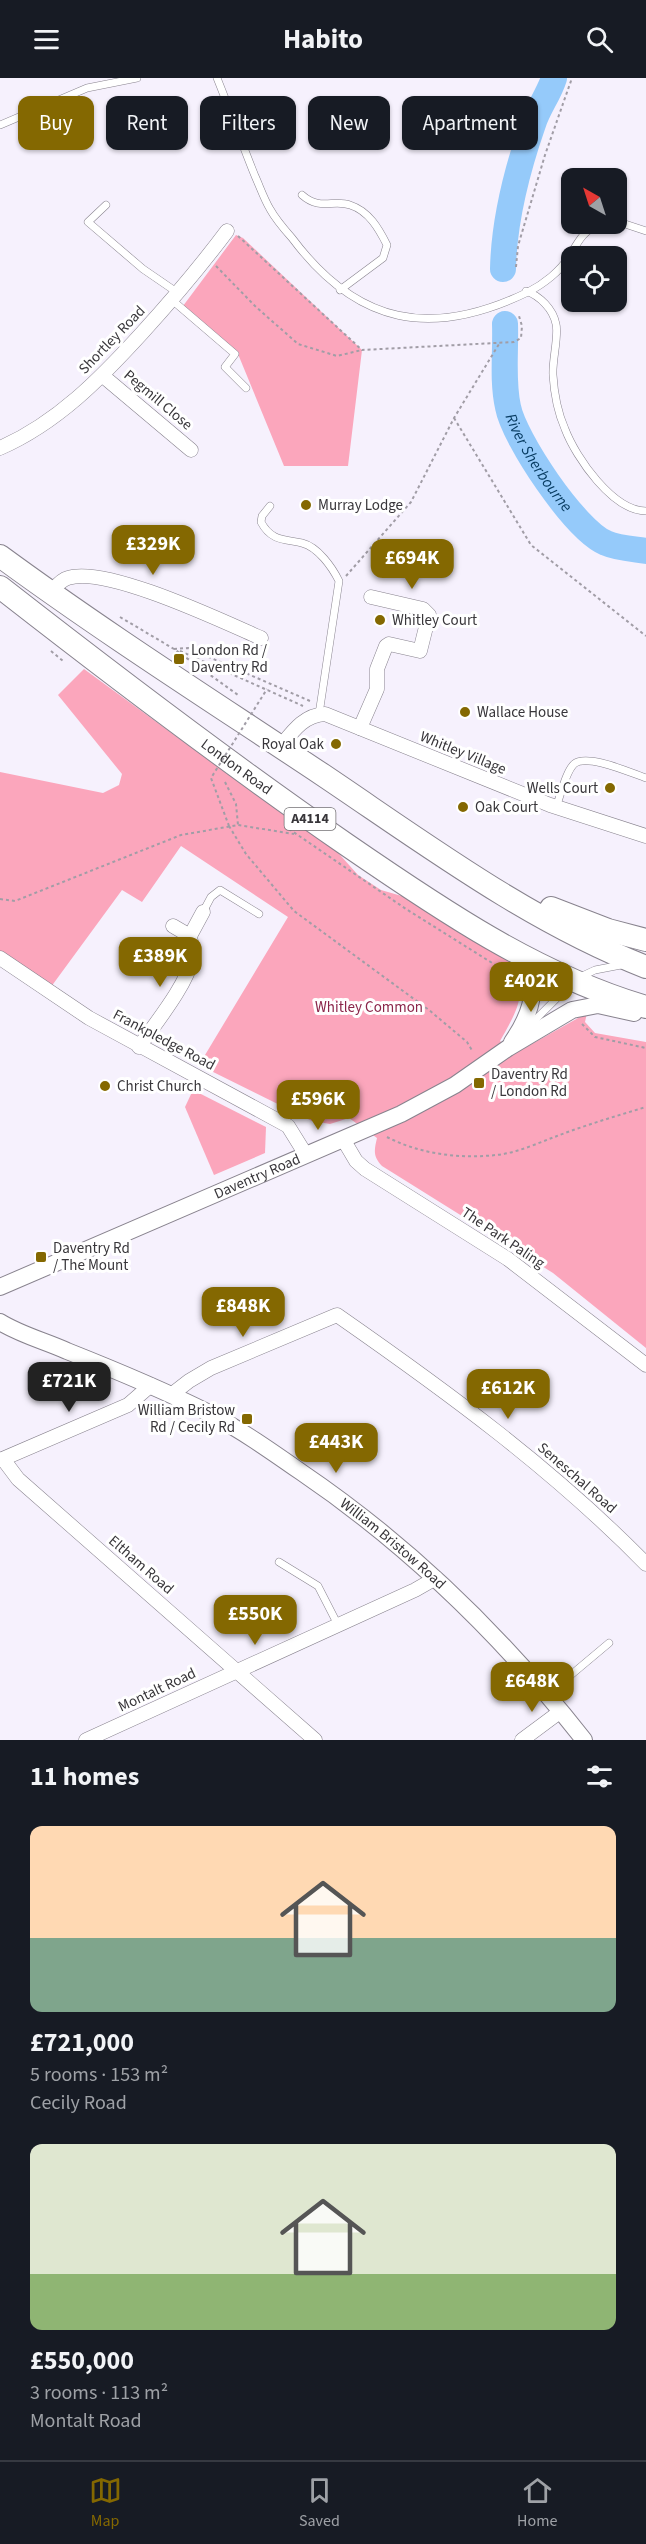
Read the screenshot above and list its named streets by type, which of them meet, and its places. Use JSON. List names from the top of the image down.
{
  "streets": {
    "highway": ["London Road", "A4114"],
    "street": [
      "Shortley Road",
      "Pegmill Close",
      "Whitley Village",
      "Frankpledge Road",
      "Daventry Road",
      "The Park Paling",
      "Seneschal Road",
      "William Bristow Road",
      "Eltham Road",
      "Montalt Road"
    ]
  },
  "crossings": [
    ["Shortley Road", "Pegmill Close"],
    ["London Road", "Daventry Road"],
    ["Frankpledge Road", "Daventry Road"],
    ["Daventry Road", "The Park Paling"],
    ["Seneschal Road", "William Bristow Road"],
    ["William Bristow Road", "Montalt Road"],
    ["Eltham Road", "Montalt Road"]
  ],
  "water": ["River Sherbourne"],
  "parks": ["Whitley Common"],
  "places": {
    "other": [
      "Murray Lodge",
      "Whitley Court",
      "Wallace House",
      "Royal Oak",
      "Wells Court",
      "Oak Court",
      "Christ Church"
    ],
    "transit": [
      "London Rd / Daventry Rd",
      "Daventry Rd / London Rd",
      "Daventry Rd / The Mount",
      "William Bristow Rd / Cecily Rd"
    ]
  },
  "north": "top left",
  "page": {
    "header": "Habito",
    "chip": [
      "Buy",
      "Rent",
      "Filters",
      "New",
      "Apartment"
    ],
    "price": [
      "£329K",
      "£694K",
      "£389K",
      "£402K",
      "£596K",
      "£848K",
      "£721K",
      "£612K",
      "£443K",
      "£550K",
      "£648K"
    ],
    "heading": "11 homes",
    "list": [
      {
        "name": "£721,000",
        "note": "5 rooms · 153 m² · Cecily Road"
      },
      {
        "name": "£550,000",
        "note": "3 rooms · 113 m² · Montalt Road"
      }
    ],
    "tabs": ["Map", "Saved", "Home"]
  }
}
